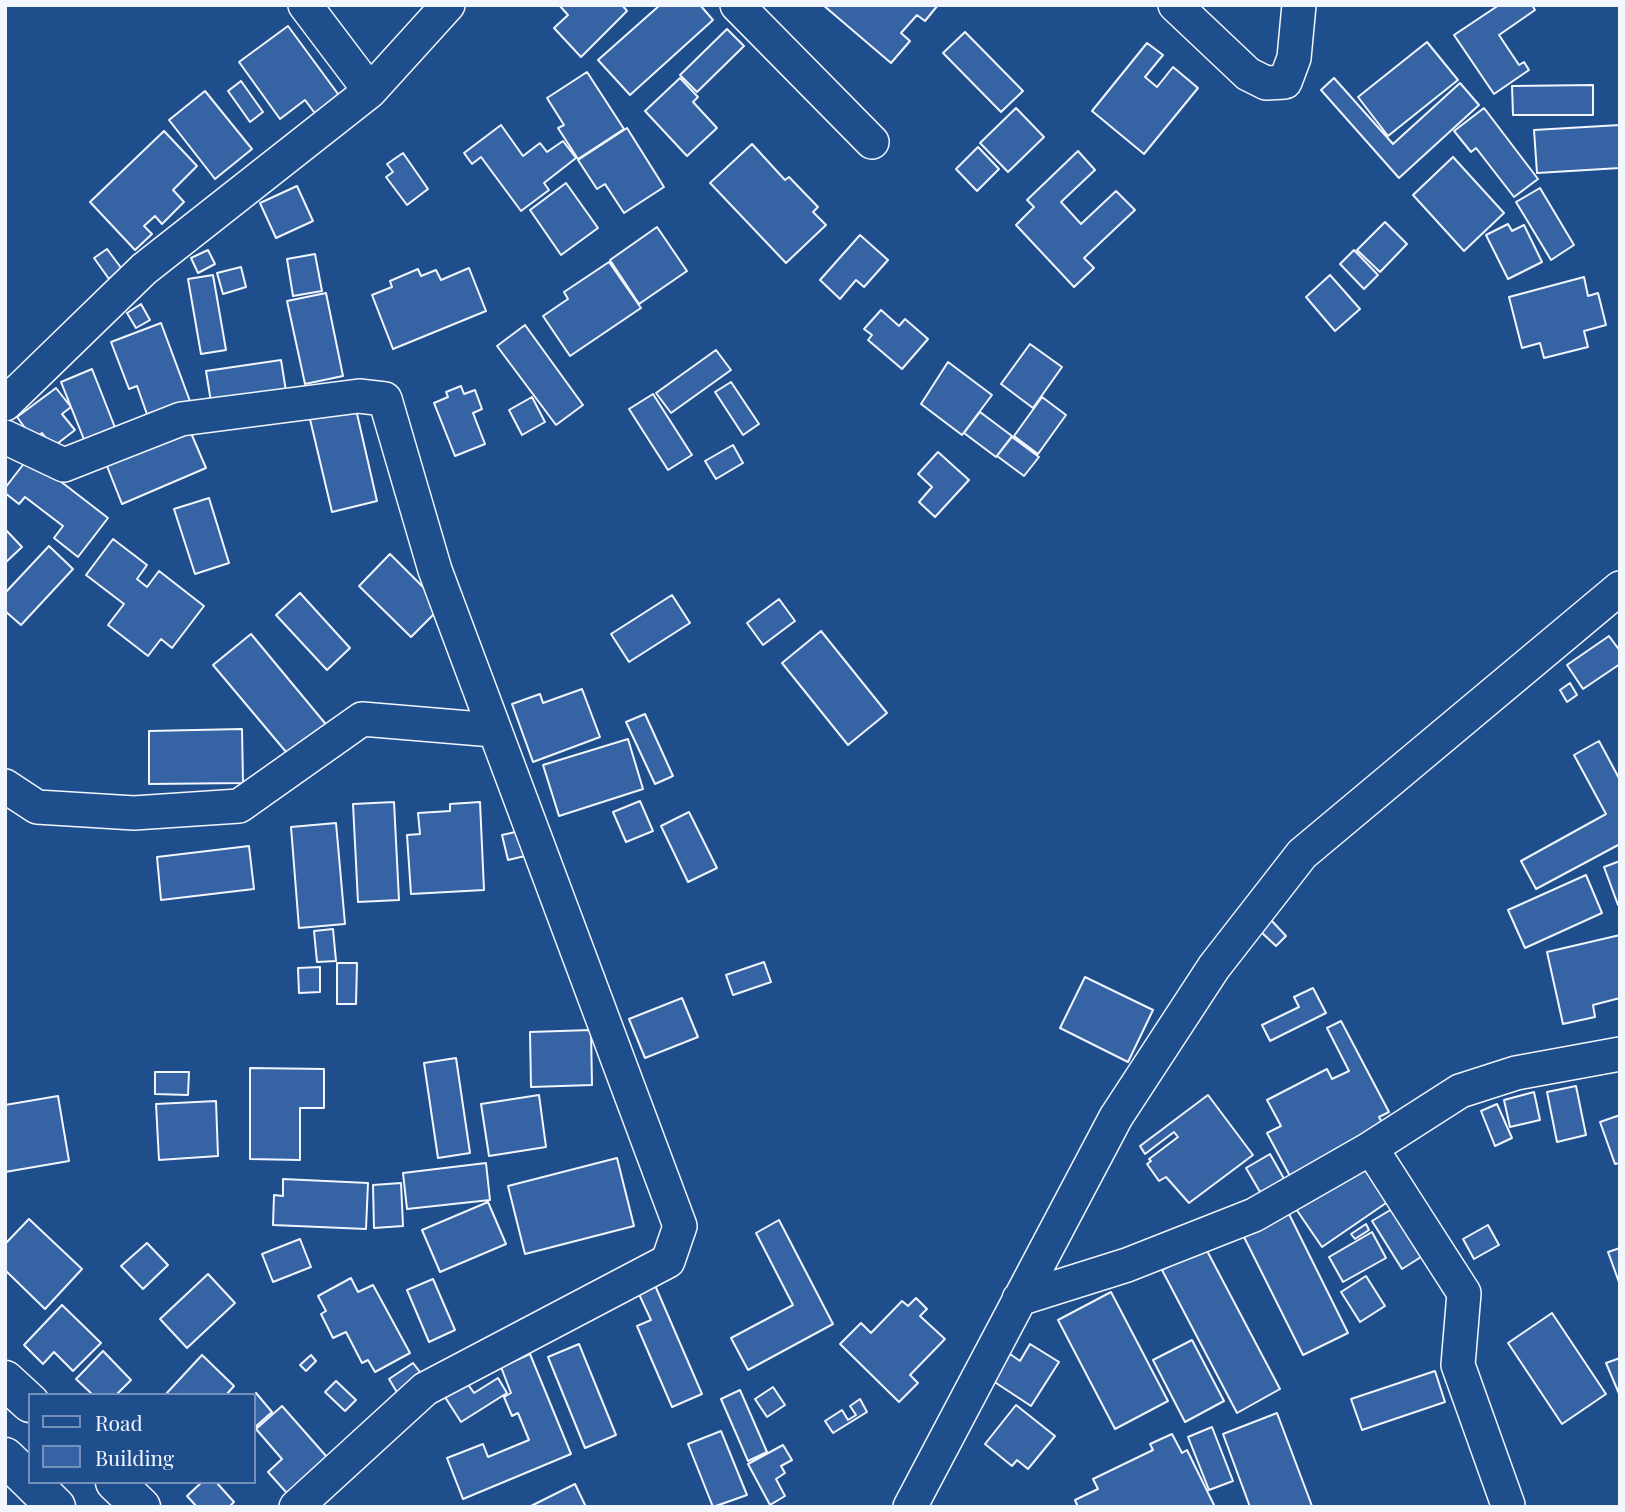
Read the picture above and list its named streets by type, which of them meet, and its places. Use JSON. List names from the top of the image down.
{
  "legend": ["Road", "Building"]
}
